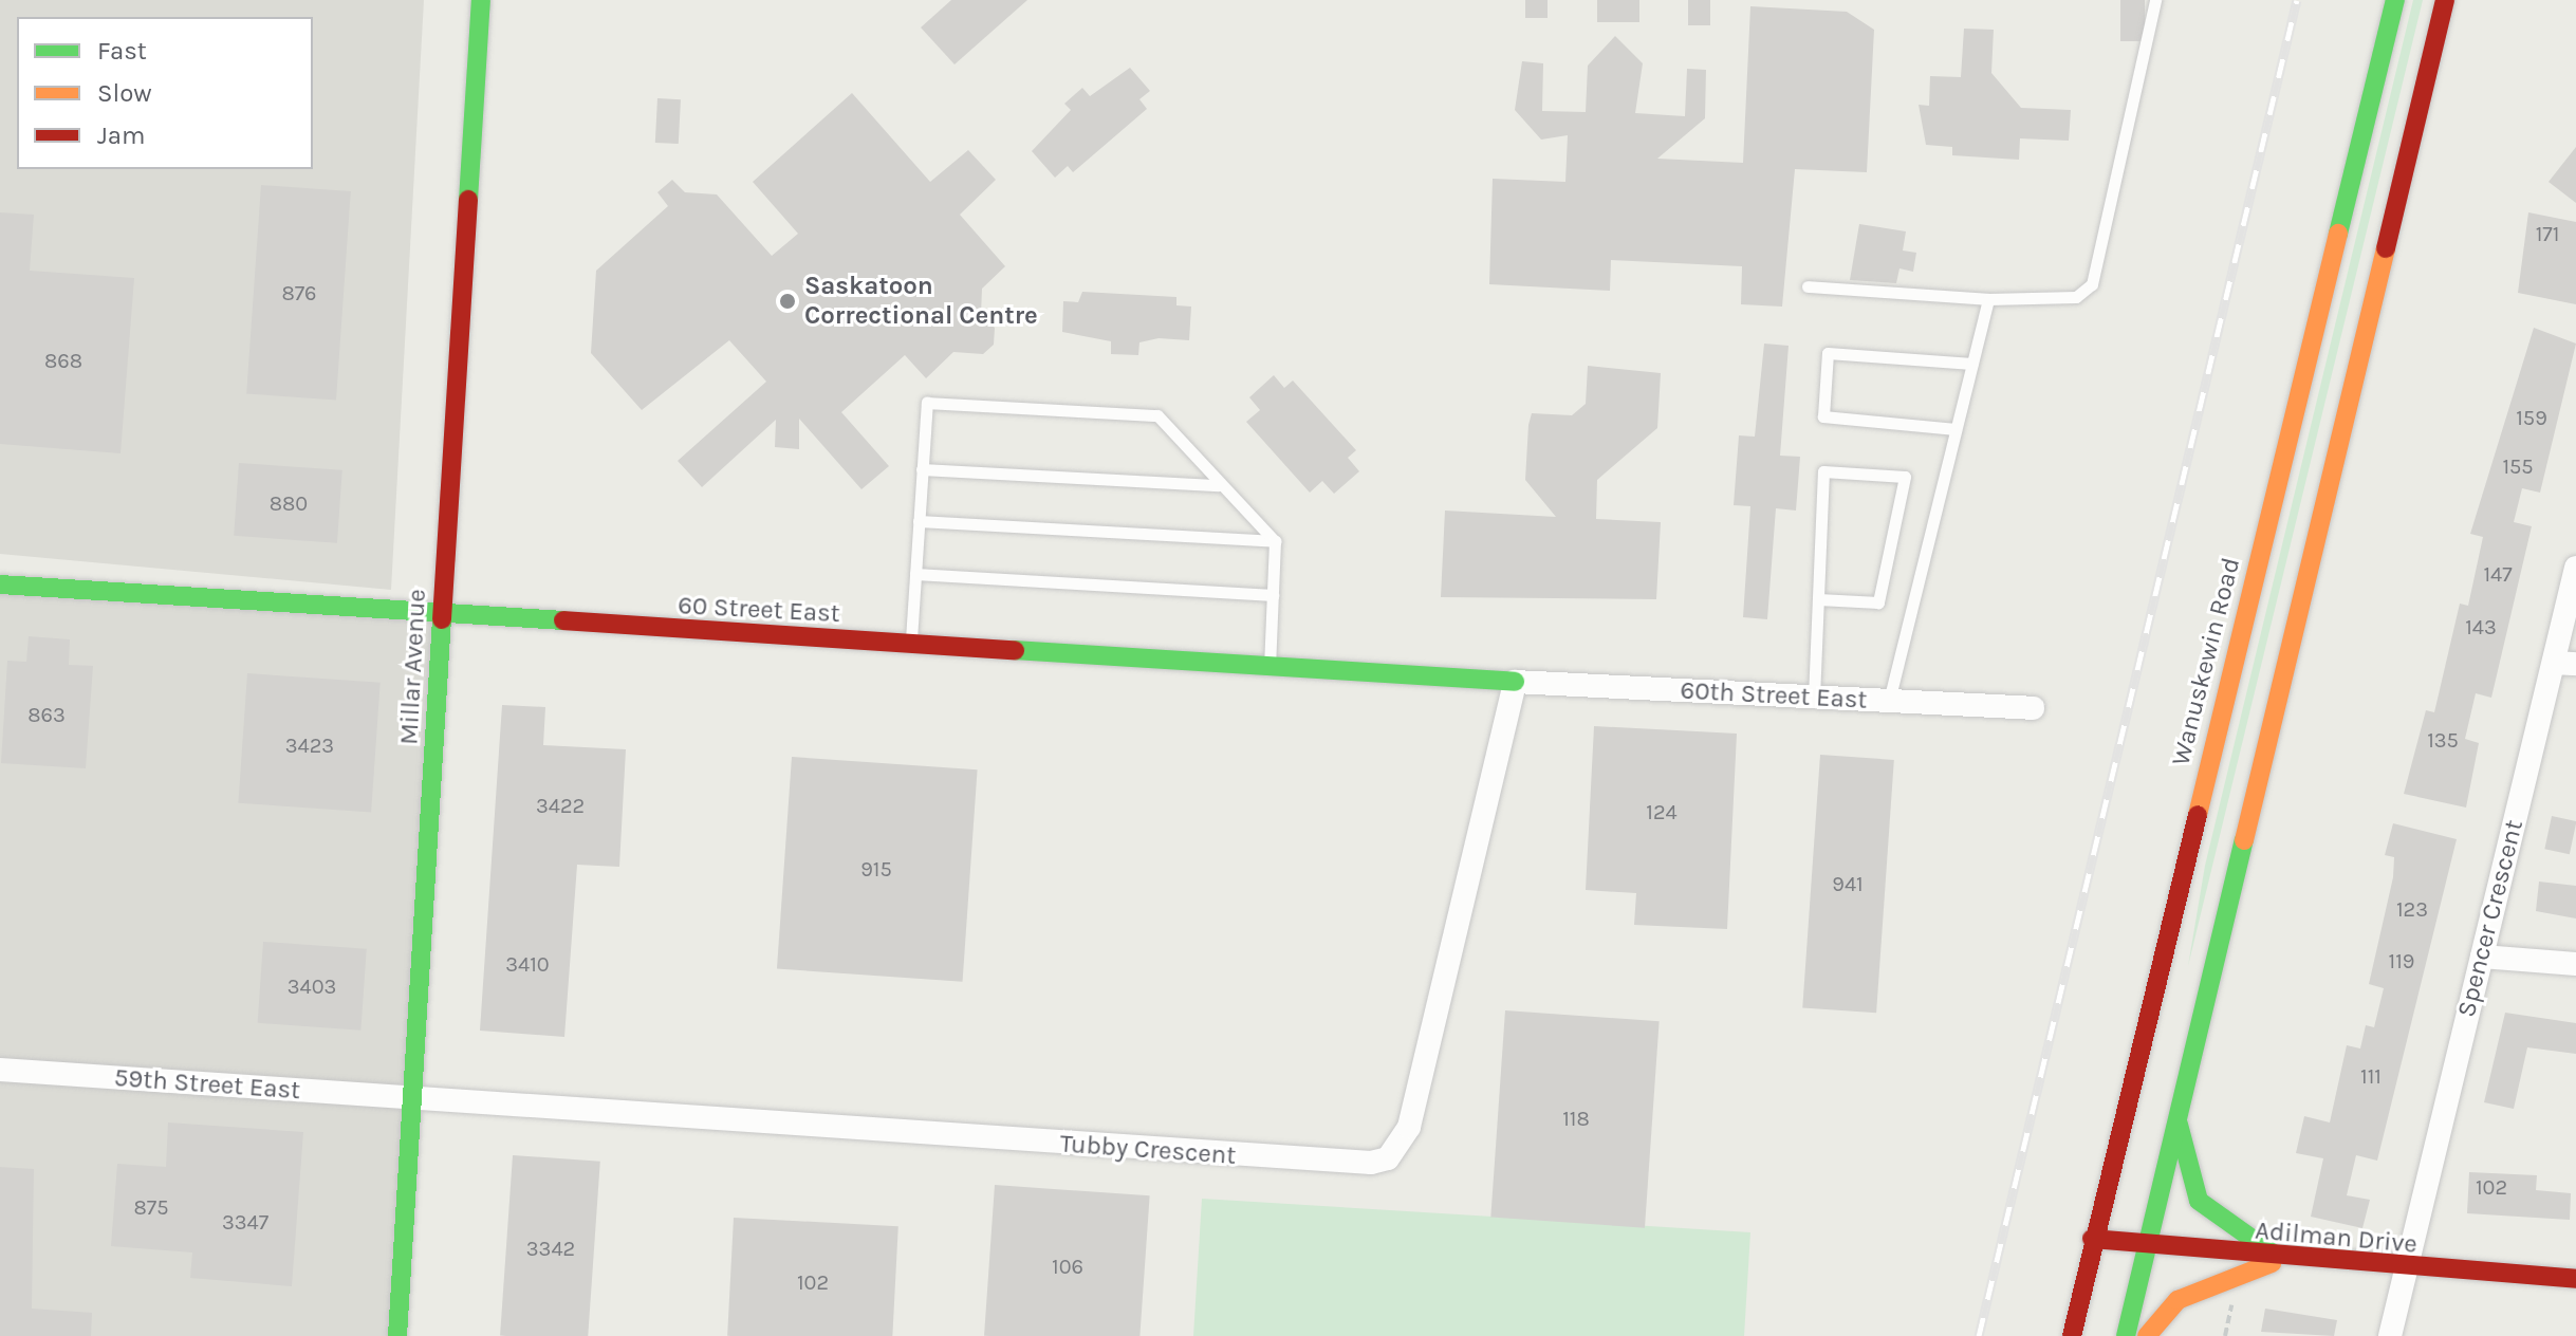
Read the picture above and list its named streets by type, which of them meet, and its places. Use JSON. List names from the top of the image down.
{
  "streets": {
    "street": [
      "60 Street East",
      "Wanuskewin Road",
      "Millar Avenue",
      "60th Street East",
      "Spencer Crescent",
      "59th Street East",
      "Tubby Crescent",
      "Adilman Drive"
    ]
  },
  "crossings": [
    ["60 Street East", "Millar Avenue"],
    ["60 Street East", "60th Street East"],
    ["60 Street East", "Tubby Crescent"],
    ["Wanuskewin Road", "Adilman Drive"],
    ["Millar Avenue", "59th Street East"],
    ["Millar Avenue", "Tubby Crescent"],
    ["60th Street East", "Tubby Crescent"],
    ["Spencer Crescent", "Adilman Drive"],
    ["59th Street East", "Tubby Crescent"]
  ],
  "places": ["Saskatoon Correctional Centre"],
  "house_numbers": [
    "171",
    "876",
    "868",
    "159",
    "155",
    "880",
    "147",
    "143",
    "863",
    "135",
    "3423",
    "3422",
    "124",
    "915",
    "941",
    "123",
    "119",
    "3410",
    "3403",
    "111",
    "118",
    "102",
    "875",
    "3347",
    "3342",
    "106",
    "102"
  ],
  "legend": ["Fast", "Slow", "Jam"]
}
